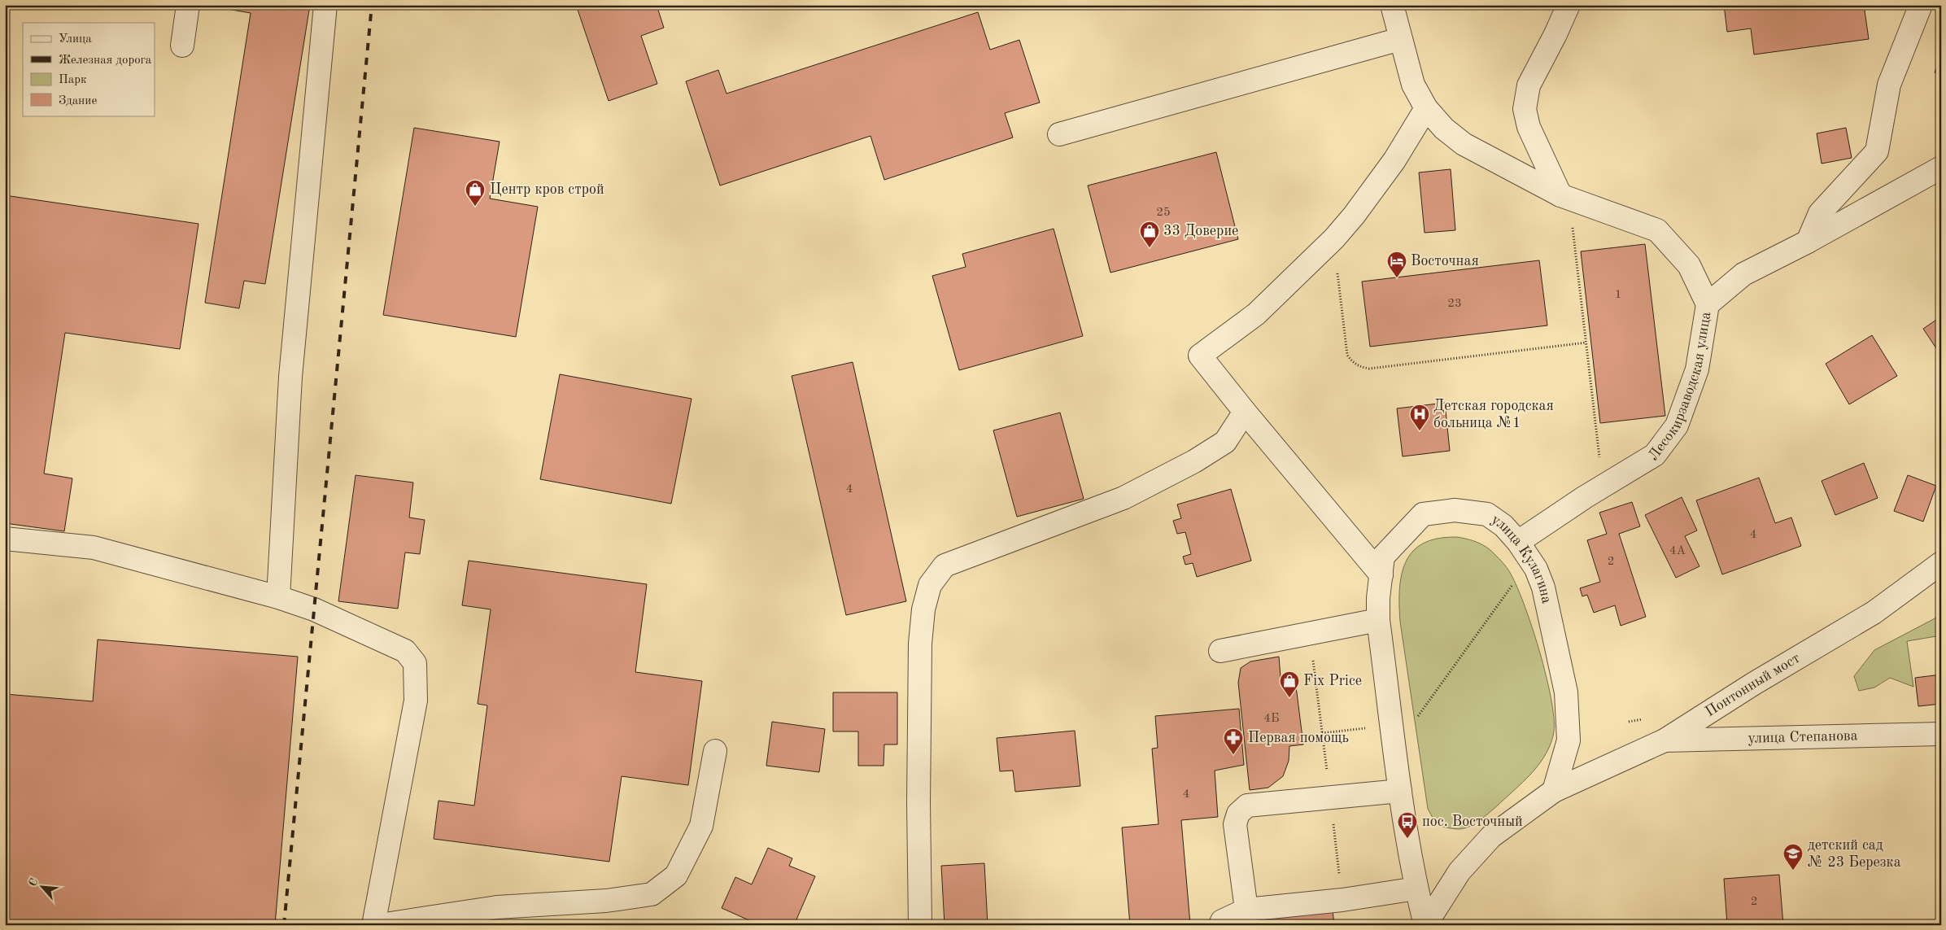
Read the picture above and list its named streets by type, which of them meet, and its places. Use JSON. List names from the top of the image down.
{
  "streets": {
    "street": [
      "Лесокирзаводская улица",
      "улица Кулагина",
      "Понтонный мост",
      "улица Степанова"
    ]
  },
  "crossings": [
    ["Лесокирзаводская улица", "улица Кулагина"],
    ["улица Кулагина", "Понтонный мост"],
    ["Понтонный мост", "улица Степанова"]
  ],
  "places": {
    "shop": ["Центр кров строй", "33 Доверие", "Fix Price"],
    "hotel": ["Восточная"],
    "hospital": ["Детская городская больница №1"],
    "pharmacy": ["Первая помощь"],
    "bus stop": ["пос. Восточный"],
    "school or university": ["детский сад № 23 Березка"]
  },
  "house_numbers": [
    "25",
    "1",
    "23",
    "4",
    "4",
    "4А",
    "2",
    "4Б",
    "4",
    "2"
  ],
  "legend": [
    "Улица",
    "Железная дорога",
    "Парк",
    "Здание"
  ],
  "north": "top left"
}
